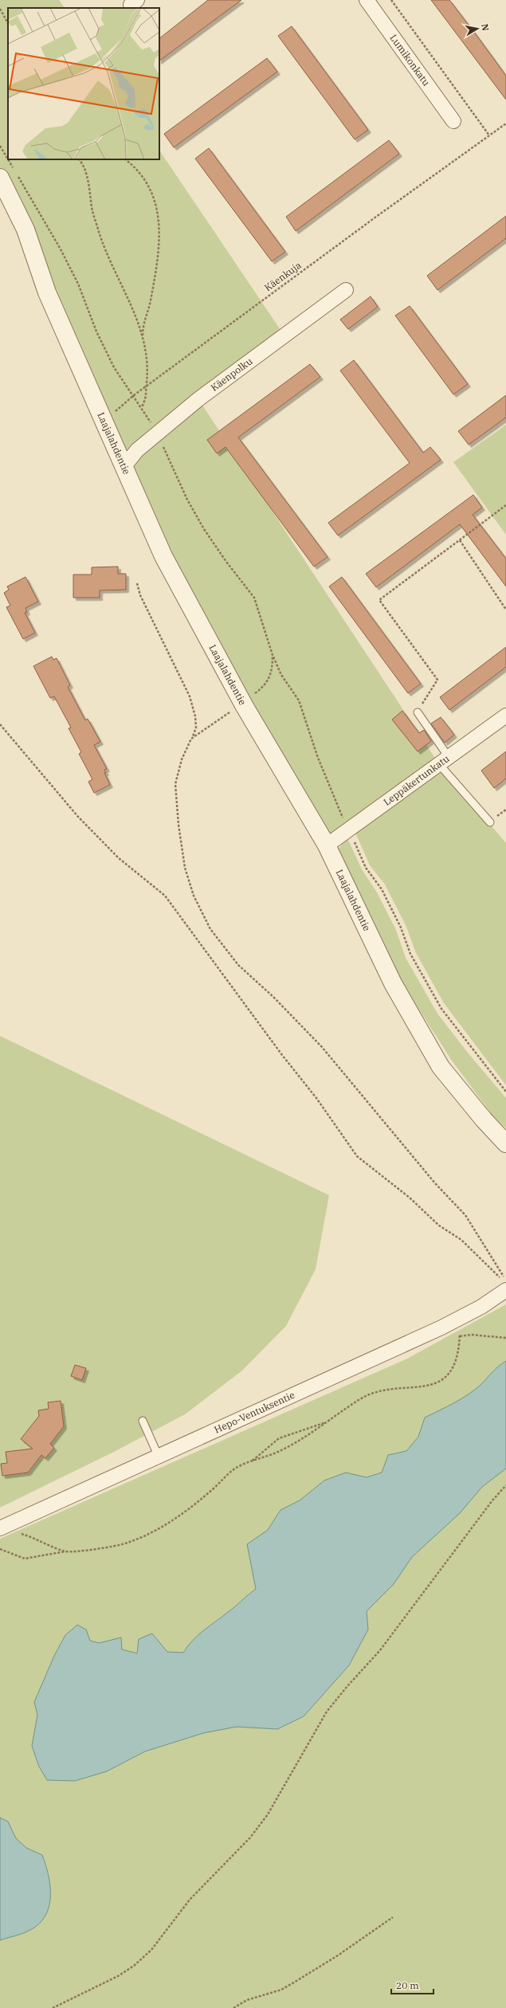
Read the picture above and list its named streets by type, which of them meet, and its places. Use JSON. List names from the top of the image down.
{
  "streets": {
    "street": [
      "Lumikonkatu",
      "Käenpolku",
      "Laajalahdentie",
      "Leppäkertunkatu",
      "Hepo-Ventuksentie"
    ],
    "path": ["Käenkuja"]
  },
  "crossings": [
    ["Käenkuja", "Laajalahdentie"],
    ["Käenpolku", "Laajalahdentie"],
    ["Laajalahdentie", "Leppäkertunkatu"]
  ],
  "scale_bar": "20 m",
  "north": "right"
}
